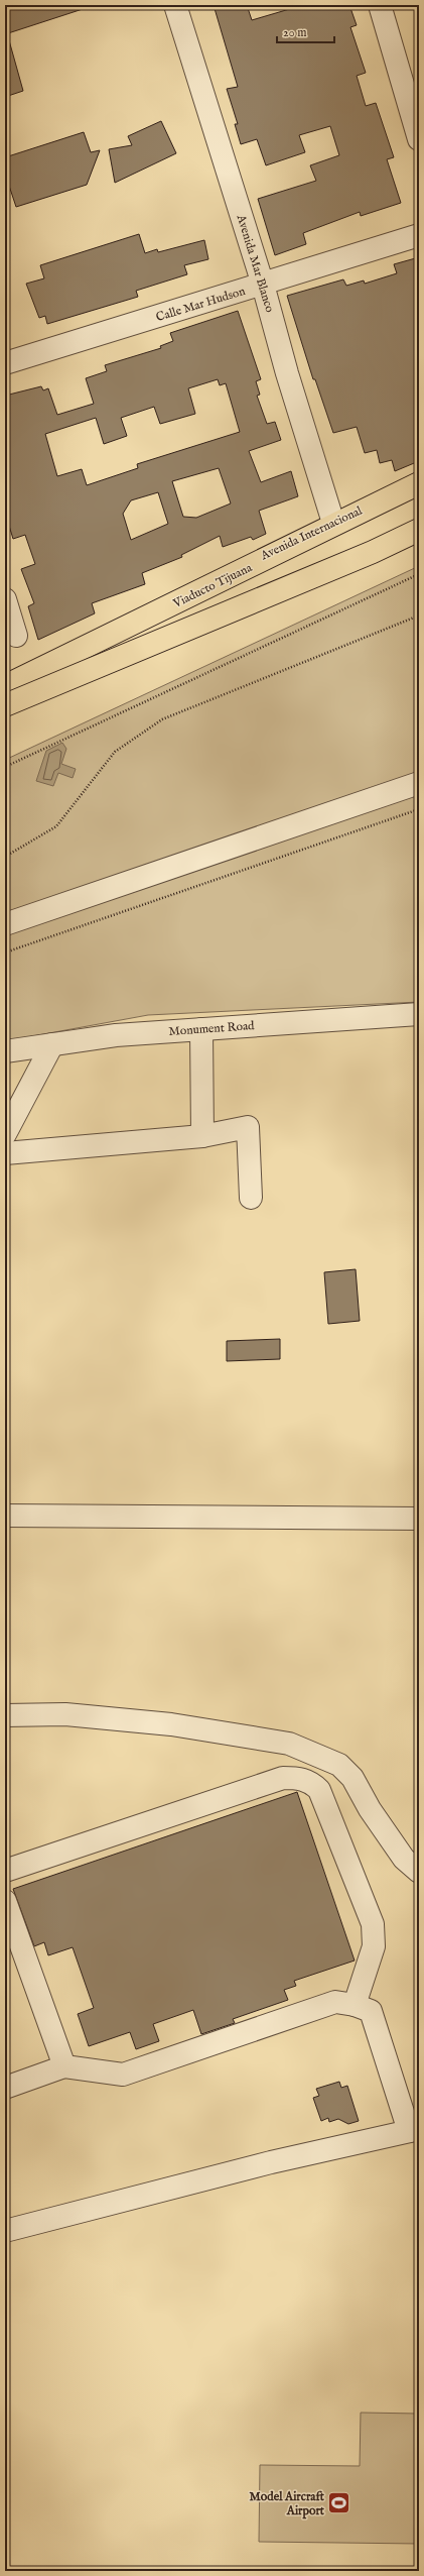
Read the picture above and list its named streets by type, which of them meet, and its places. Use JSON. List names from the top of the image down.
{
  "streets": {
    "highway": ["Avenida Internacional", "Viaducto Tijuana"],
    "street": ["Avenida Mar Blanco", "Calle Mar Hudson", "Monument Road"]
  },
  "crossings": [
    ["Avenida Mar Blanco", "Calle Mar Hudson"],
    ["Avenida Mar Blanco", "Avenida Internacional"],
    ["Avenida Internacional", "Viaducto Tijuana"]
  ],
  "places": {
    "sports": ["Model Aircraft Airport"]
  },
  "scale_bar": "20 m"
}
